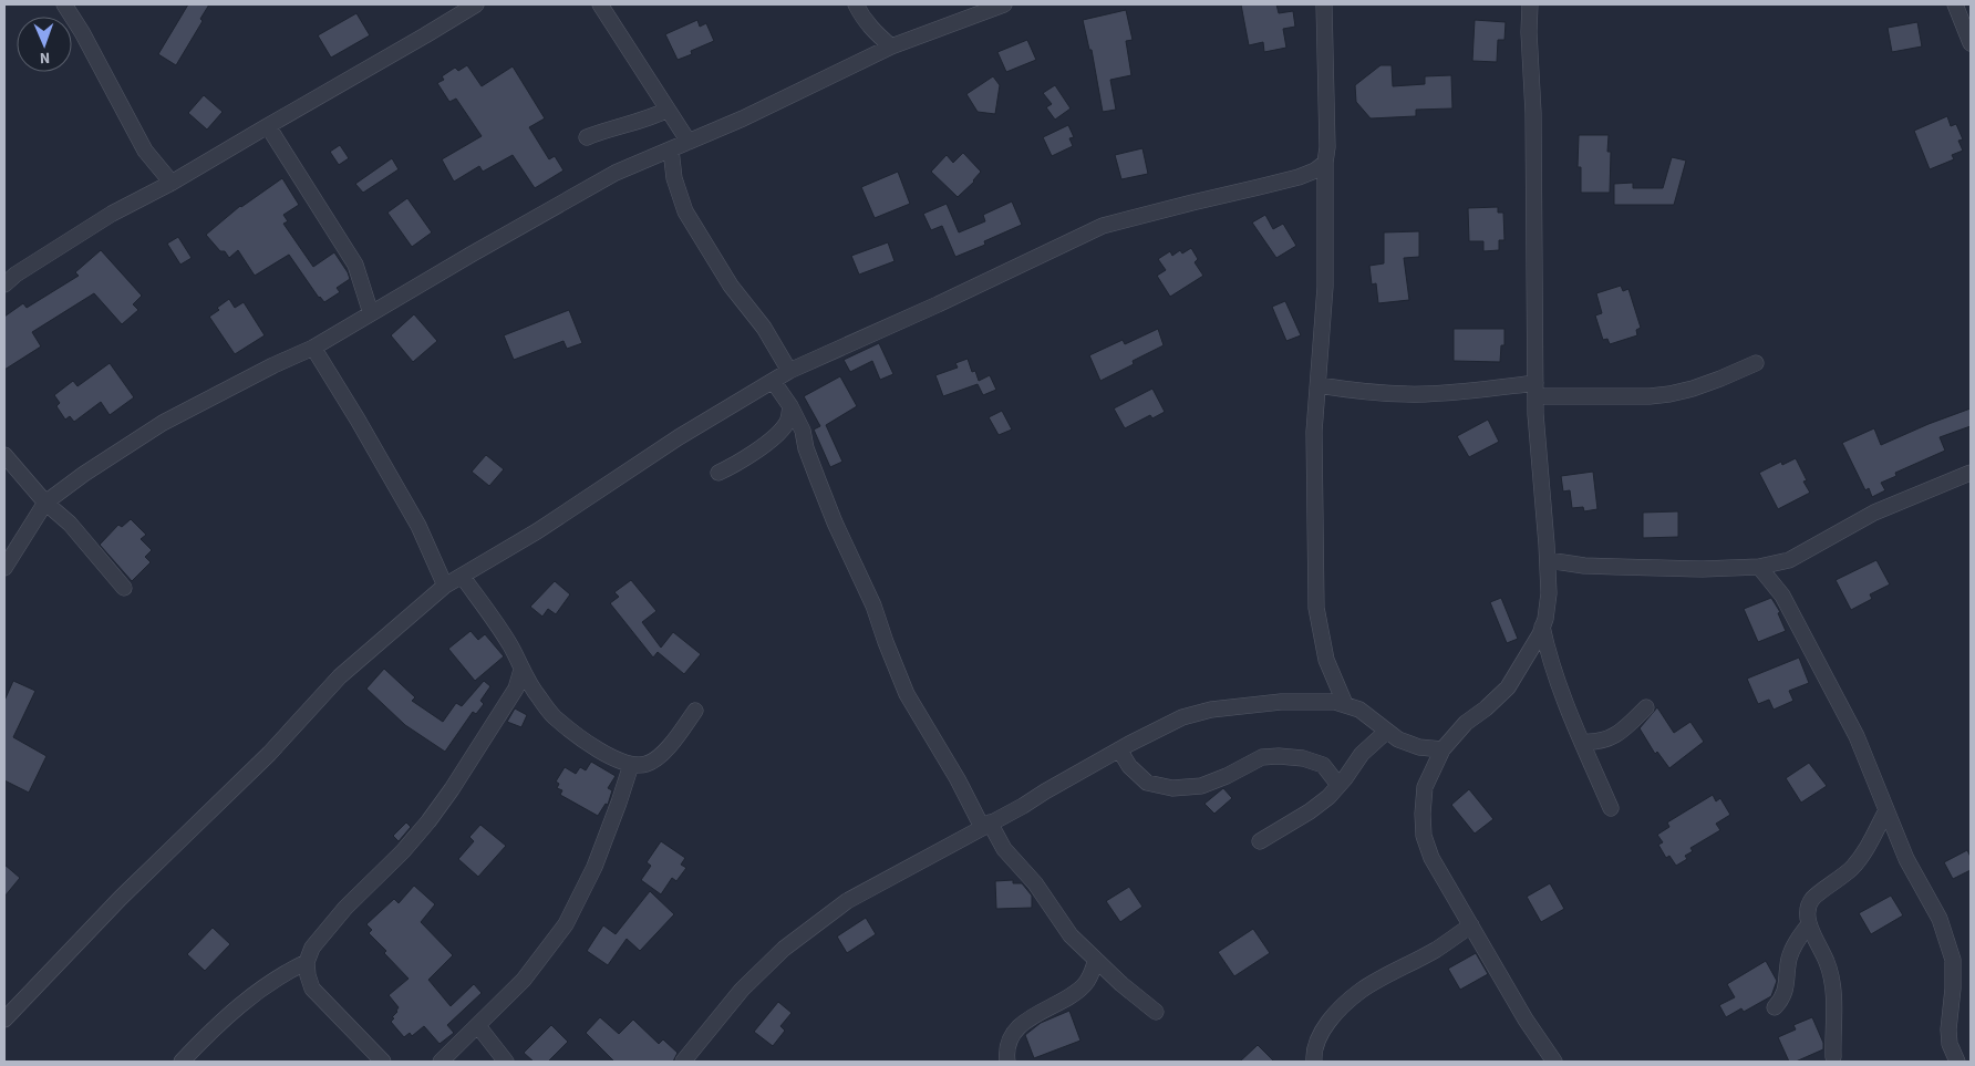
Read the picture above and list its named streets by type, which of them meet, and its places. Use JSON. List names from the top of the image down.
{
  "north": "bottom"
}
